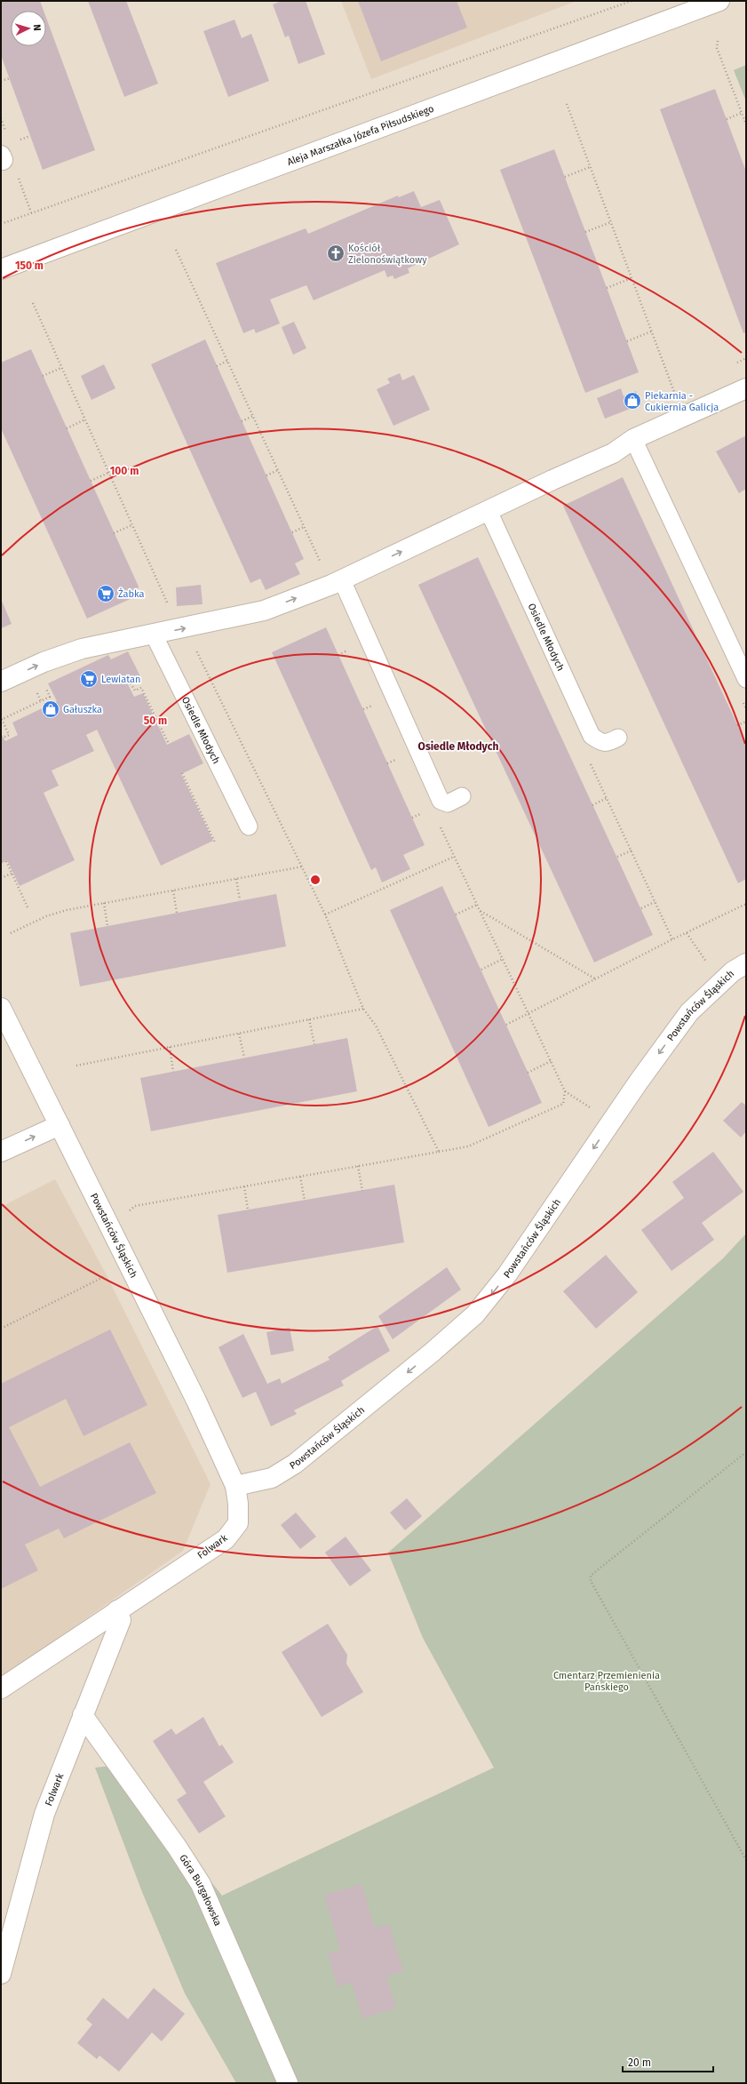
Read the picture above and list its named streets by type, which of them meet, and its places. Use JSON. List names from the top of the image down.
{
  "streets": {
    "street": [
      "Aleja Marszałka Józefa Piłsudskiego",
      "Powstańców Śląskich",
      "Folwark",
      "Góra Burgałowska"
    ],
    "lane": ["Osiedle Młodych"]
  },
  "crossings": [
    ["Powstańców Śląskich", "Folwark"],
    ["Folwark", "Góra Burgałowska"]
  ],
  "one_way": ["Powstańców Śląskich"],
  "districts": ["Osiedle Młodych"],
  "parks": ["Cmentarz Przemienienia Pańskiego"],
  "places": {
    "church": ["Kościół Zielonoświątkowy"],
    "shop": ["Piekarnia - Cukiernia Galicja", "Gałuszka"],
    "supermarket": ["Żabka", "Lewiatan"]
  },
  "scale_bar": "20 m",
  "north": "right",
  "rings": ["150 m", "100 m", "50 m"]
}
